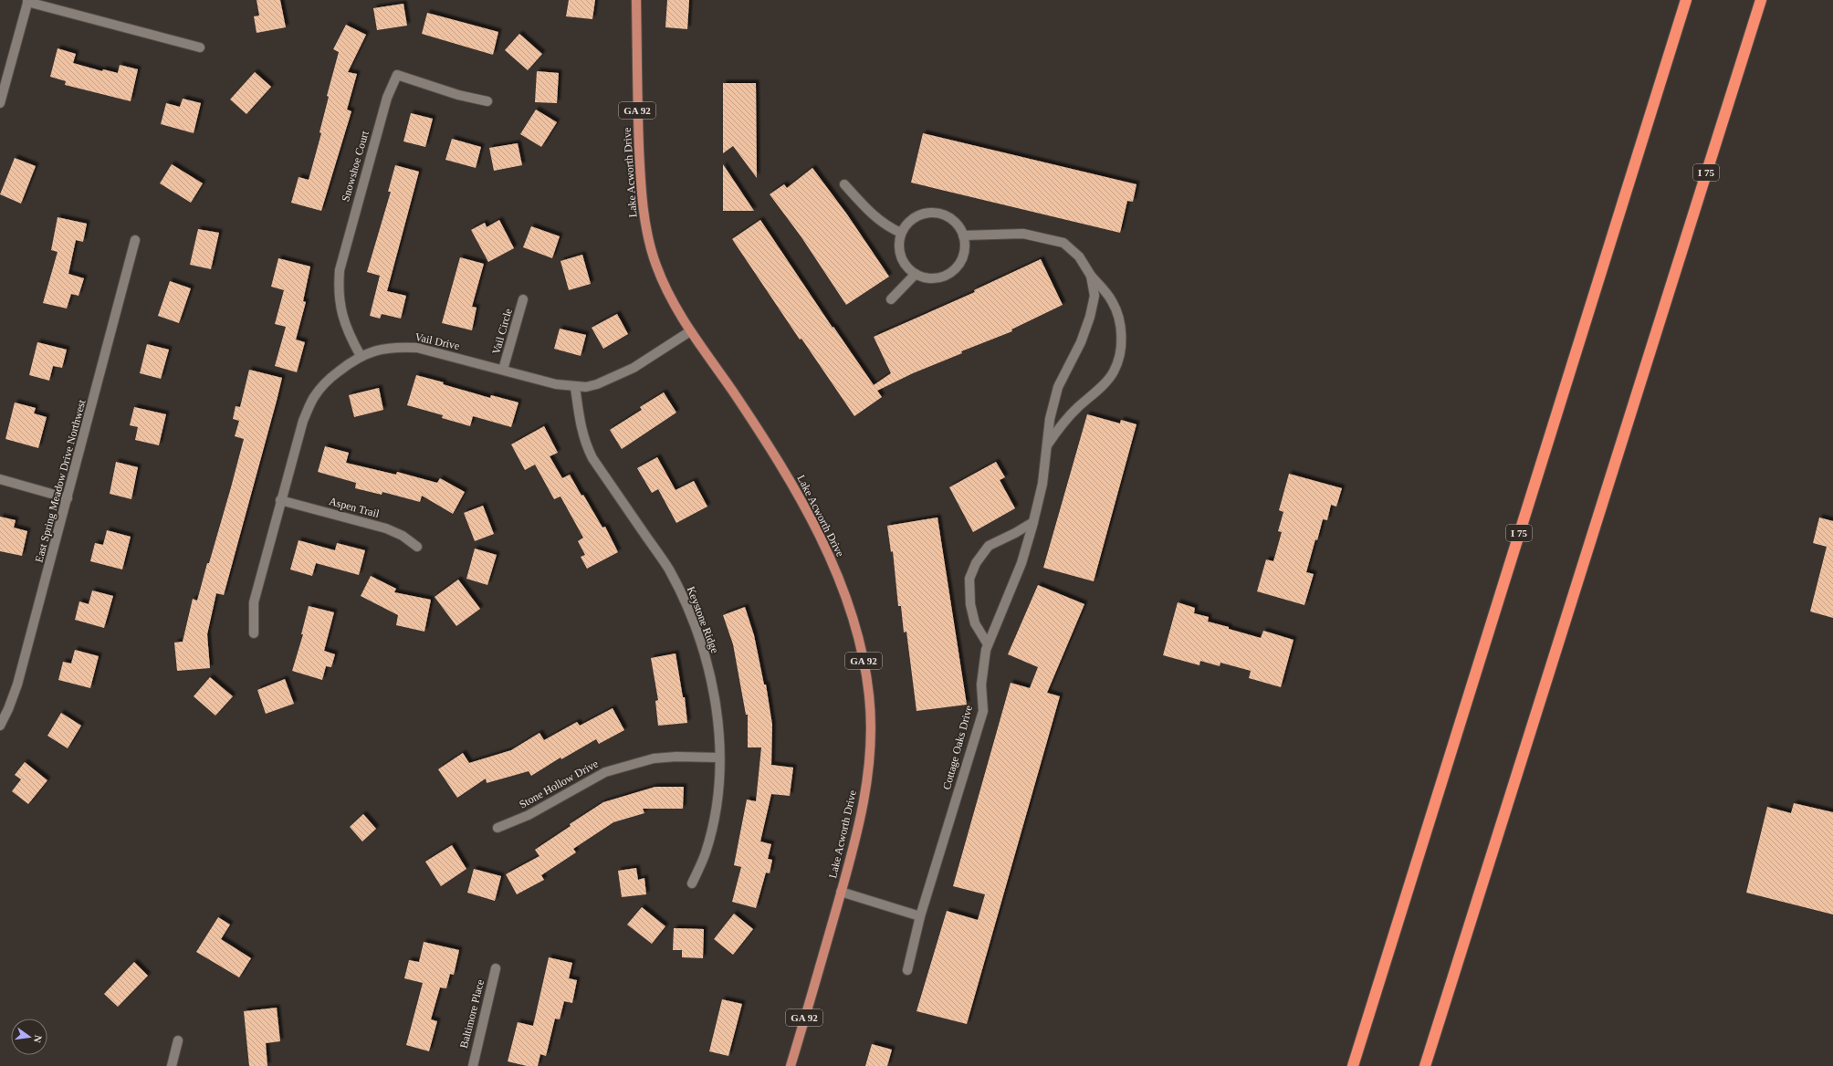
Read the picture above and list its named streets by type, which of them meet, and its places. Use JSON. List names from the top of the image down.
{
  "streets": {
    "highway": ["I 75"],
    "main road": ["GA 92", "Lake Acworth Drive"],
    "street": [
      "Snowshoe Court",
      "Vail Circle",
      "Vail Drive",
      "East Spring Meadow Drive Northwest",
      "Aspen Trail",
      "Keystone Ridge",
      "Cottage Oaks Drive",
      "Stone Hollow Drive",
      "Baltimore Place"
    ]
  },
  "crossings": [
    ["Snowshoe Court", "Vail Drive"],
    ["Lake Acworth Drive", "Vail Drive"],
    ["Vail Circle", "Vail Drive"],
    ["Vail Drive", "Aspen Trail"],
    ["Vail Drive", "Keystone Ridge"],
    ["Keystone Ridge", "Stone Hollow Drive"]
  ],
  "north": "right"
}
